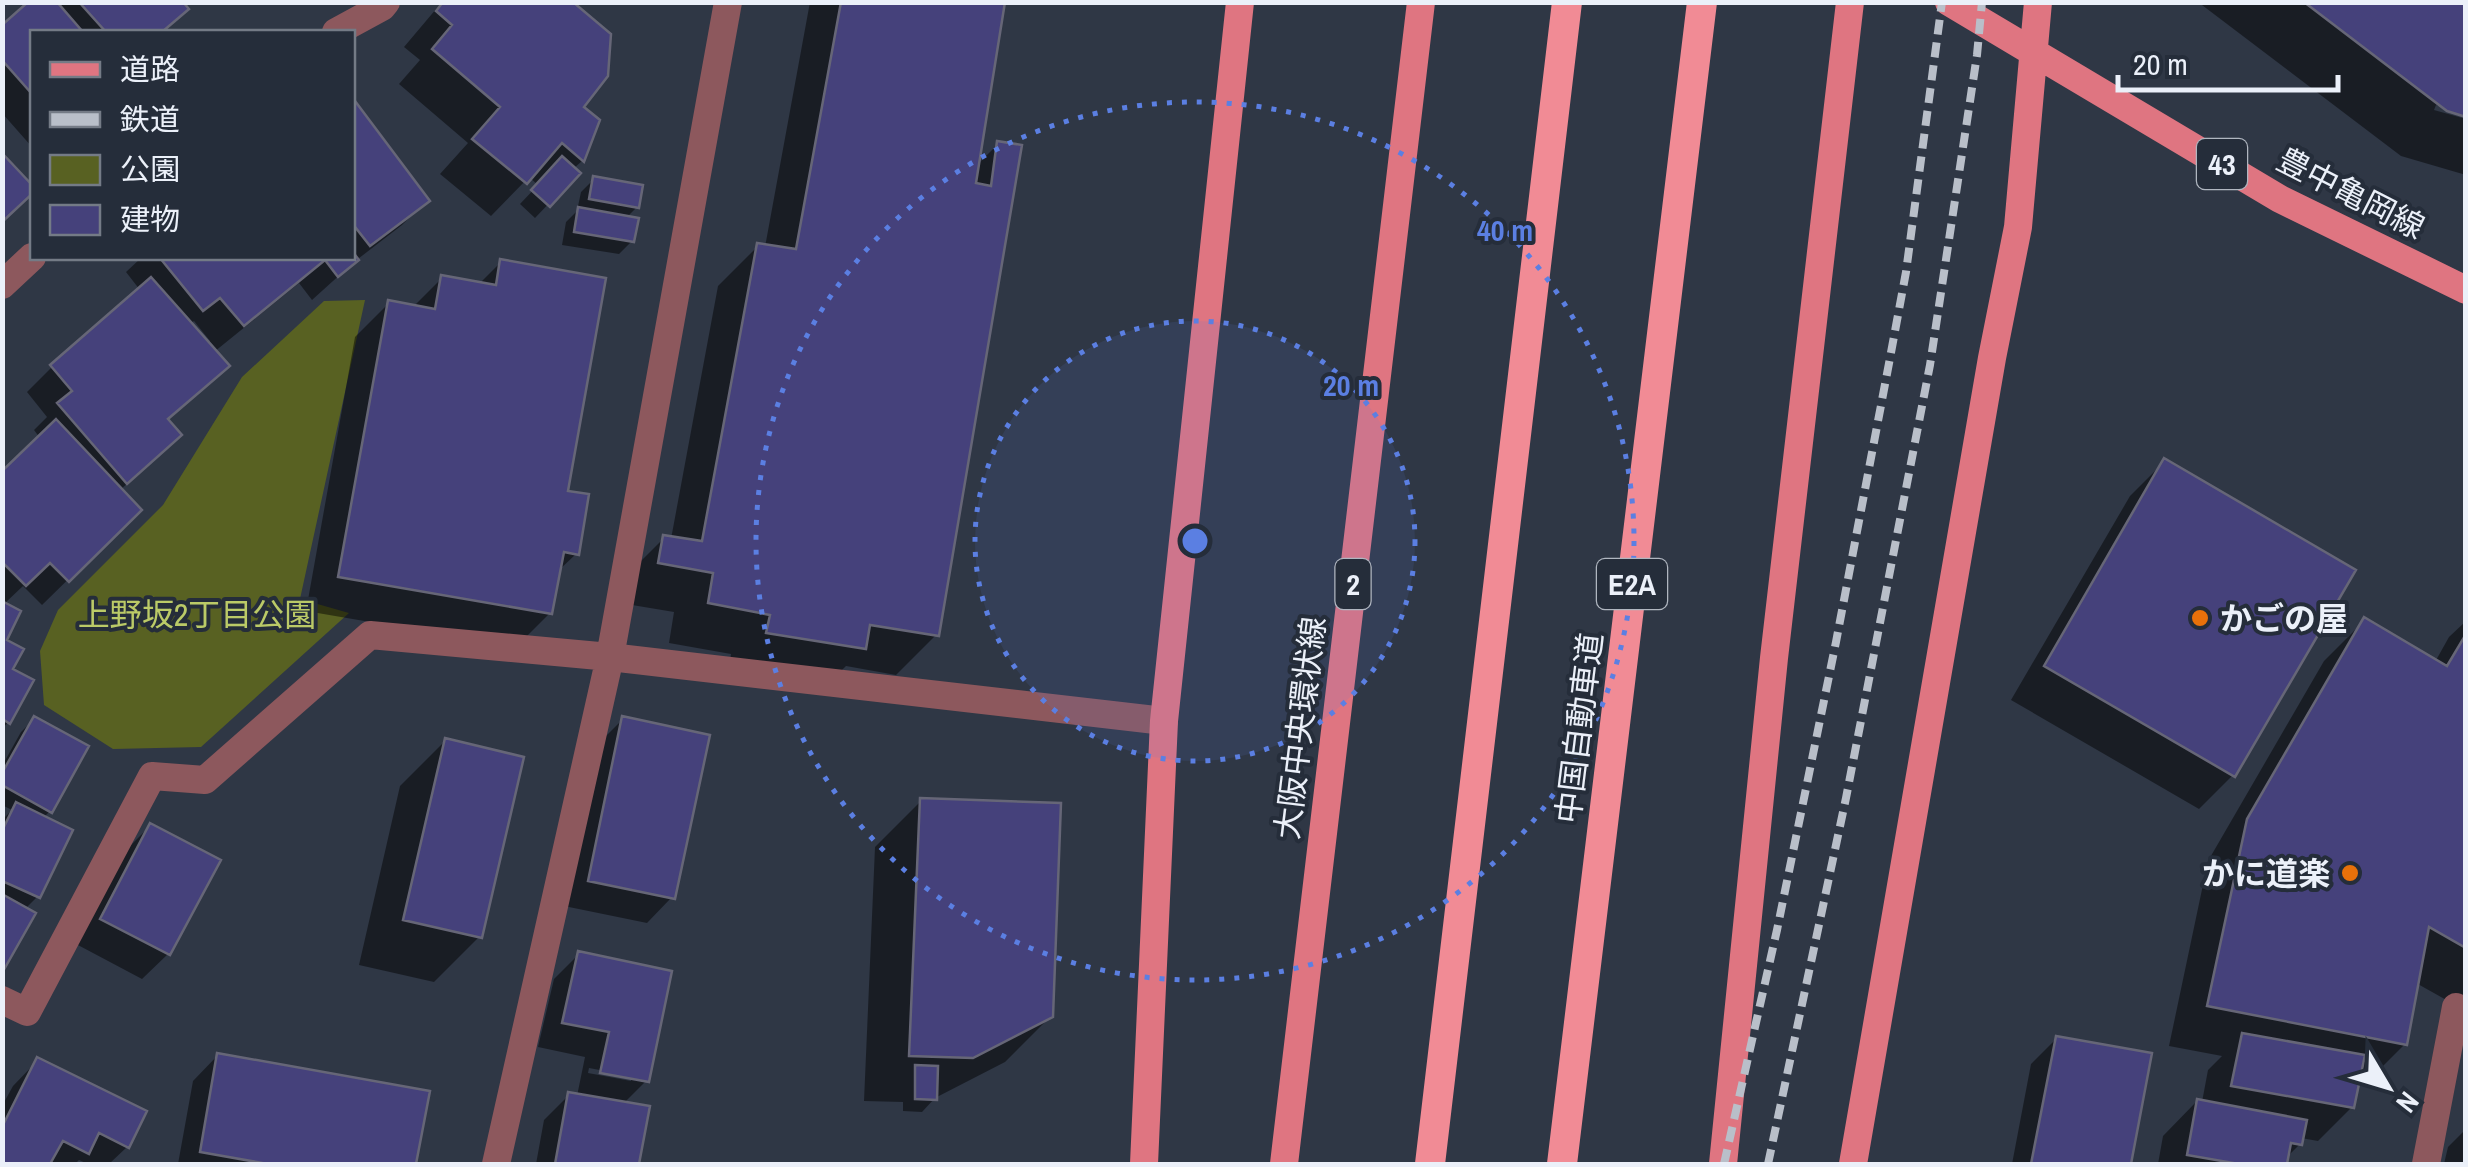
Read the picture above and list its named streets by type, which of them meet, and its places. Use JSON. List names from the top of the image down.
{
  "streets": {
    "highway": ["E2A", "中国自動車道"],
    "main road": [
      "43",
      "豊中亀岡線",
      "2",
      "大阪中央環状線"
    ]
  },
  "parks": ["上野坂2丁目公園"],
  "places": ["かごの屋", "かに道楽"],
  "legend": [
    "道路",
    "鉄道",
    "公園",
    "建物"
  ],
  "scale_bar": "20 m",
  "north": "bottom right",
  "rings": ["40 m", "20 m"]
}
